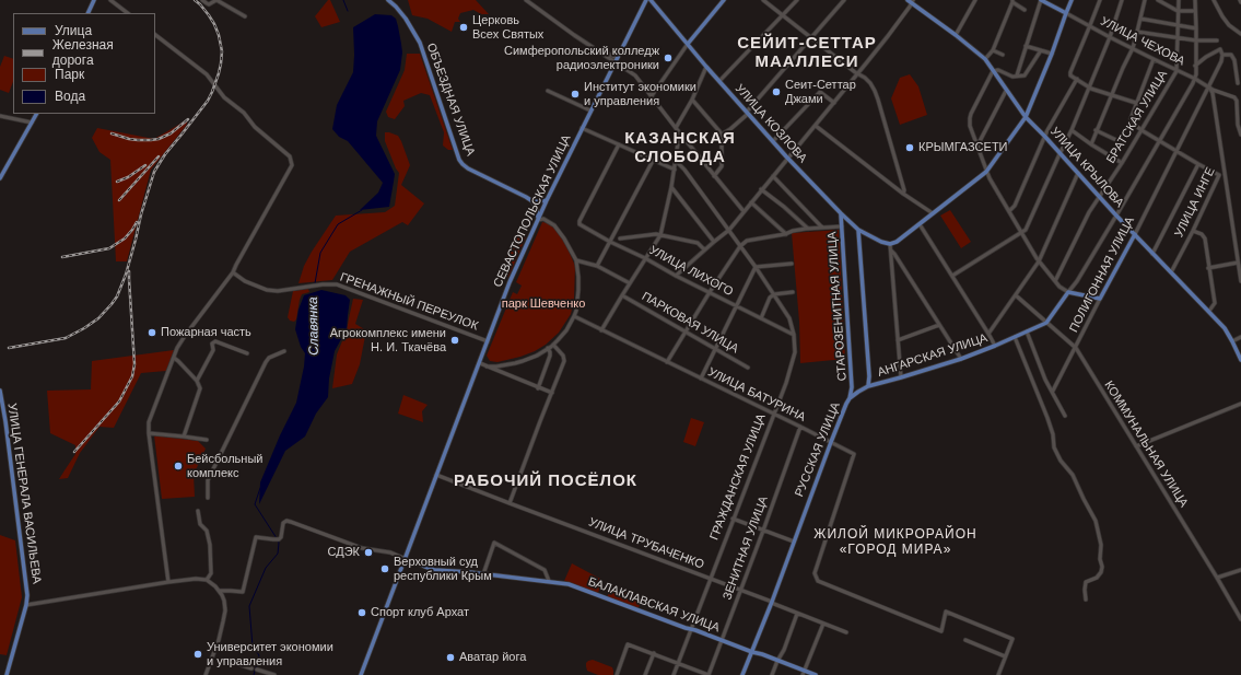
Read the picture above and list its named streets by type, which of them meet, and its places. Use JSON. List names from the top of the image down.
{
  "streets": {
    "main road": [
      "УЛИЦА ЧЕХОВА",
      "ОБЪЕЗДНАЯ УЛИЦА",
      "УЛИЦА КОЗЛОВА",
      "УЛИЦА КРЫЛОВА",
      "СЕВАСТОПОЛЬСКАЯ УЛИЦА",
      "ПОЛИГОННАЯ УЛИЦА",
      "СТАРОЗЕНИТНАЯ УЛИЦА",
      "АНГАРСКАЯ УЛИЦА",
      "РУССКАЯ УЛИЦА",
      "УЛИЦА ГЕНЕРАЛА ВАСИЛЬЕВА",
      "БАЛАКЛАВСКАЯ УЛИЦА"
    ],
    "street": [
      "БРАТСКАЯ УЛИЦА",
      "УЛИЦА ИНГЕ",
      "УЛИЦА ЛИХОГО",
      "ГРЕНАЖНЫЙ ПЕРЕУЛОК",
      "ПАРКОВАЯ УЛИЦА",
      "УЛИЦА БАТУРИНА",
      "КОММУНАЛЬНАЯ УЛИЦА",
      "ГРАЖДАНСКАЯ УЛИЦА",
      "УЛИЦА ТРУБАЧЕНКО",
      "ЗЕНИТНАЯ УЛИЦА"
    ]
  },
  "crossings": [
    ["УЛИЦА ЧЕХОВА", "БРАТСКАЯ УЛИЦА"],
    ["УЛИЦА ЧЕХОВА", "УЛИЦА ИНГЕ"],
    ["УЛИЦА ЧЕХОВА", "ПОЛИГОННАЯ УЛИЦА"],
    ["БРАТСКАЯ УЛИЦА", "УЛИЦА КРЫЛОВА"],
    ["УЛИЦА КОЗЛОВА", "СТАРОЗЕНИТНАЯ УЛИЦА"],
    ["УЛИЦА КРЫЛОВА", "УЛИЦА ИНГЕ"],
    ["УЛИЦА КРЫЛОВА", "ПОЛИГОННАЯ УЛИЦА"],
    ["УЛИЦА КРЫЛОВА", "АНГАРСКАЯ УЛИЦА"],
    ["УЛИЦА ИНГЕ", "ПОЛИГОННАЯ УЛИЦА"],
    ["СЕВАСТОПОЛЬСКАЯ УЛИЦА", "ГРЕНАЖНЫЙ ПЕРЕУЛОК"],
    ["СЕВАСТОПОЛЬСКАЯ УЛИЦА", "УЛИЦА ТРУБАЧЕНКО"],
    ["СЕВАСТОПОЛЬСКАЯ УЛИЦА", "БАЛАКЛАВСКАЯ УЛИЦА"],
    ["УЛИЦА ЛИХОГО", "ГРАЖДАНСКАЯ УЛИЦА"],
    ["ПОЛИГОННАЯ УЛИЦА", "КОММУНАЛЬНАЯ УЛИЦА"],
    ["СТАРОЗЕНИТНАЯ УЛИЦА", "РУССКАЯ УЛИЦА"],
    ["АНГАРСКАЯ УЛИЦА", "КОММУНАЛЬНАЯ УЛИЦА"],
    ["АНГАРСКАЯ УЛИЦА", "РУССКАЯ УЛИЦА"],
    ["УЛИЦА БАТУРИНА", "РУССКАЯ УЛИЦА"],
    ["УЛИЦА БАТУРИНА", "ГРАЖДАНСКАЯ УЛИЦА"],
    ["УЛИЦА БАТУРИНА", "ЗЕНИТНАЯ УЛИЦА"],
    ["РУССКАЯ УЛИЦА", "УЛИЦА ТРУБАЧЕНКО"],
    ["РУССКАЯ УЛИЦА", "БАЛАКЛАВСКАЯ УЛИЦА"],
    ["ГРАЖДАНСКАЯ УЛИЦА", "УЛИЦА ТРУБАЧЕНКО"],
    ["ГРАЖДАНСКАЯ УЛИЦА", "БАЛАКЛАВСКАЯ УЛИЦА"],
    ["УЛИЦА ТРУБАЧЕНКО", "ЗЕНИТНАЯ УЛИЦА"],
    ["ЗЕНИТНАЯ УЛИЦА", "БАЛАКЛАВСКАЯ УЛИЦА"]
  ],
  "districts": [
    "СЕЙИТ-СЕТТАР МААЛЛЕСИ",
    "КАЗАНСКАЯ СЛОБОДА",
    "РАБОЧИЙ ПОСЁЛОК",
    "ЖИЛОЙ МИКРОРАЙОН «ГОРОД МИРА»"
  ],
  "water": ["Славянка"],
  "parks": ["парк Шевченко"],
  "places": [
    "Церковь Всех Святых",
    "Симферопольский колледж радиоэлектроники",
    "Сеит-Сеттар Джами",
    "Институт экономики и управления",
    "КРЫМГАЗСЕТИ",
    "Пожарная часть",
    "Агрокомплекс имени Н. И. Ткачёва",
    "Бейсбольный комплекс",
    "СДЭК",
    "Верховный суд республики Крым",
    "Спорт клуб Архат",
    "Университет экономии и управления",
    "Аватар йога"
  ],
  "legend": [
    "Улица",
    "Железная дорога",
    "Парк",
    "Вода"
  ]
}
